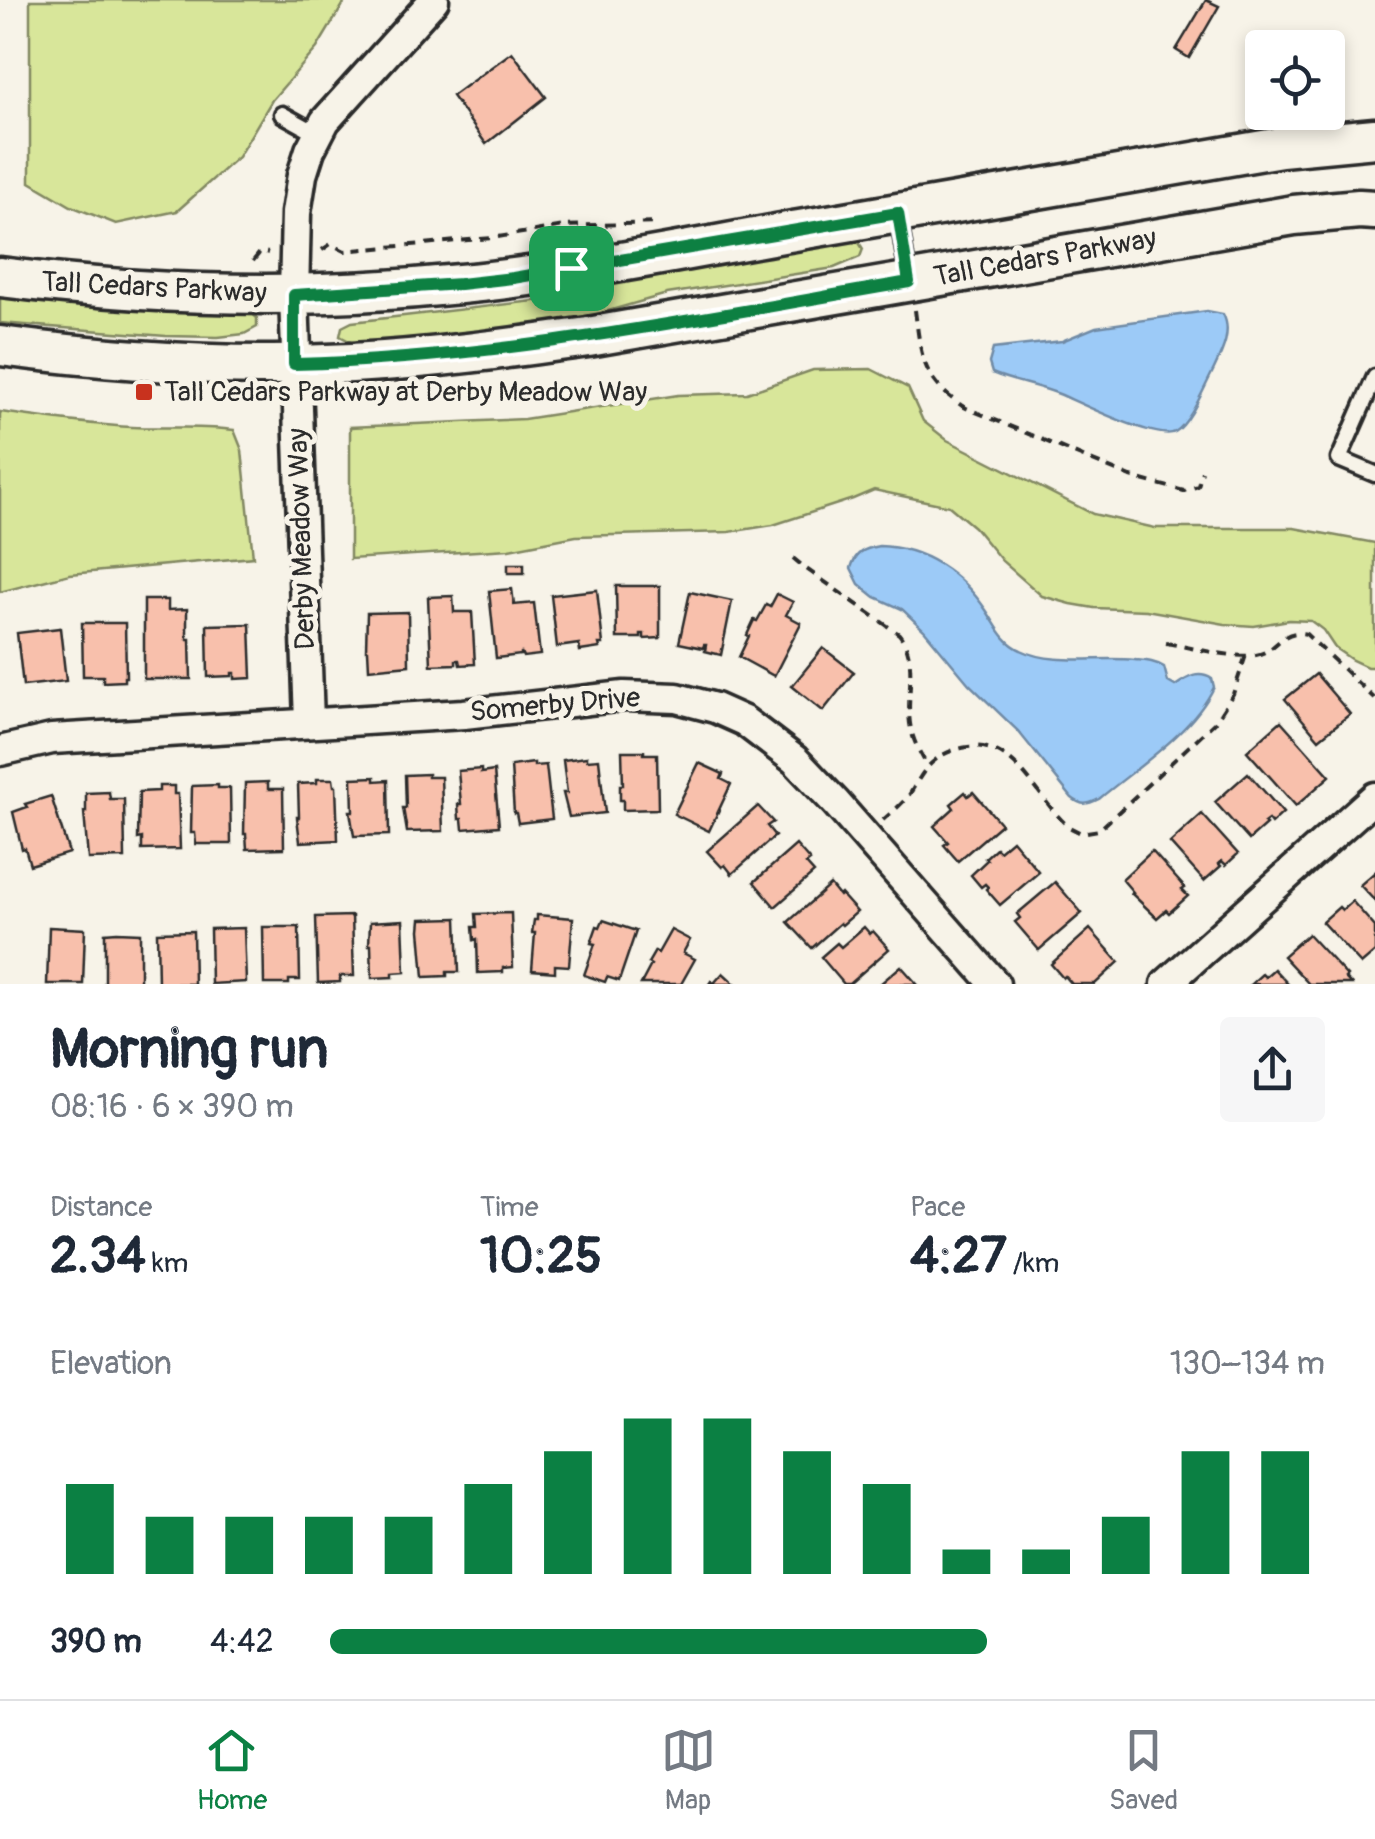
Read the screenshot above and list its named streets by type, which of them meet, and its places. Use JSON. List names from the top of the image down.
{
  "streets": {
    "main road": ["Tall Cedars Parkway"],
    "street": ["Derby Meadow Way", "Somerby Drive"]
  },
  "crossings": [
    ["Tall Cedars Parkway", "Derby Meadow Way"],
    ["Derby Meadow Way", "Somerby Drive"]
  ],
  "places": {
    "transit": ["Tall Cedars Parkway at Derby Meadow Way"]
  },
  "page": {
    "heading": ["Morning run", "08:16 · 6 × 390 m"],
    "stats": [
      ["Distance", "2.34 km"],
      ["Time", "10:25"],
      ["Pace", "4:27 /km"]
    ],
    "chart": ["Elevation", "130–134 m"],
    "list": [
      {
        "name": "390 m",
        "note": "4:42"
      }
    ],
    "tabs": ["Home", "Map", "Saved"]
  }
}
